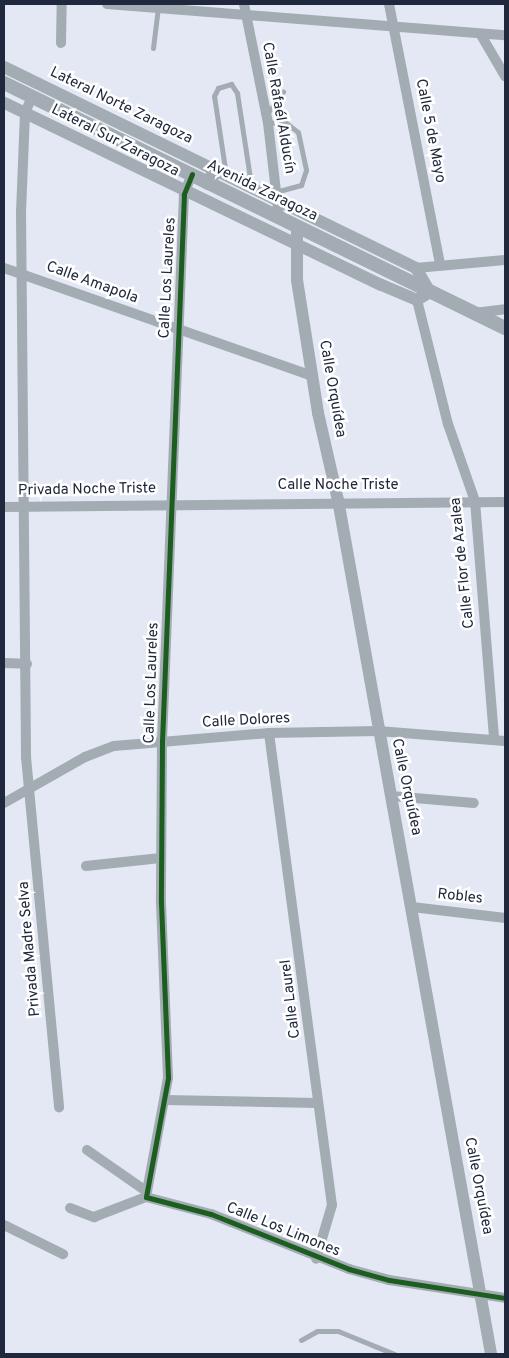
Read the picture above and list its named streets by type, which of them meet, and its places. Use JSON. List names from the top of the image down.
{
  "streets": {
    "main road": ["Avenida Zaragoza"],
    "street": [
      "Lateral Norte Zaragoza",
      "Calle Rafaél Alducín",
      "Calle 5 de Mayo",
      "Lateral Sur Zaragoza",
      "Calle Los Laureles",
      "Calle Amapola",
      "Calle Orquídea",
      "Calle Noche Triste",
      "Privada Noche Triste",
      "Calle Flor de Azalea",
      "Calle Dolores",
      "Robles",
      "Privada Madre Selva",
      "Calle Laurel",
      "Calle Los Limones"
    ]
  },
  "crossings": [
    ["Lateral Norte Zaragoza", "Calle Rafaél Alducín"],
    ["Lateral Norte Zaragoza", "Avenida Zaragoza"],
    ["Calle Rafaél Alducín", "Avenida Zaragoza"],
    ["Lateral Sur Zaragoza", "Calle Los Laureles"],
    ["Lateral Sur Zaragoza", "Calle Orquídea"],
    ["Lateral Sur Zaragoza", "Calle Flor de Azalea"],
    ["Lateral Sur Zaragoza", "Privada Madre Selva"],
    ["Avenida Zaragoza", "Calle Los Laureles"],
    ["Avenida Zaragoza", "Calle Orquídea"],
    ["Calle Los Laureles", "Calle Amapola"],
    ["Calle Los Laureles", "Calle Noche Triste"],
    ["Calle Los Laureles", "Privada Noche Triste"],
    ["Calle Los Laureles", "Calle Dolores"],
    ["Calle Los Laureles", "Calle Los Limones"],
    ["Calle Amapola", "Calle Orquídea"],
    ["Calle Amapola", "Privada Madre Selva"],
    ["Calle Orquídea", "Calle Noche Triste"],
    ["Calle Orquídea", "Calle Dolores"],
    ["Calle Orquídea", "Robles"],
    ["Calle Orquídea", "Calle Los Limones"],
    ["Calle Noche Triste", "Privada Noche Triste"],
    ["Calle Noche Triste", "Calle Flor de Azalea"],
    ["Privada Noche Triste", "Privada Madre Selva"],
    ["Calle Flor de Azalea", "Calle Dolores"],
    ["Calle Dolores", "Privada Madre Selva"],
    ["Calle Dolores", "Calle Laurel"],
    ["Calle Laurel", "Calle Los Limones"]
  ]
}
